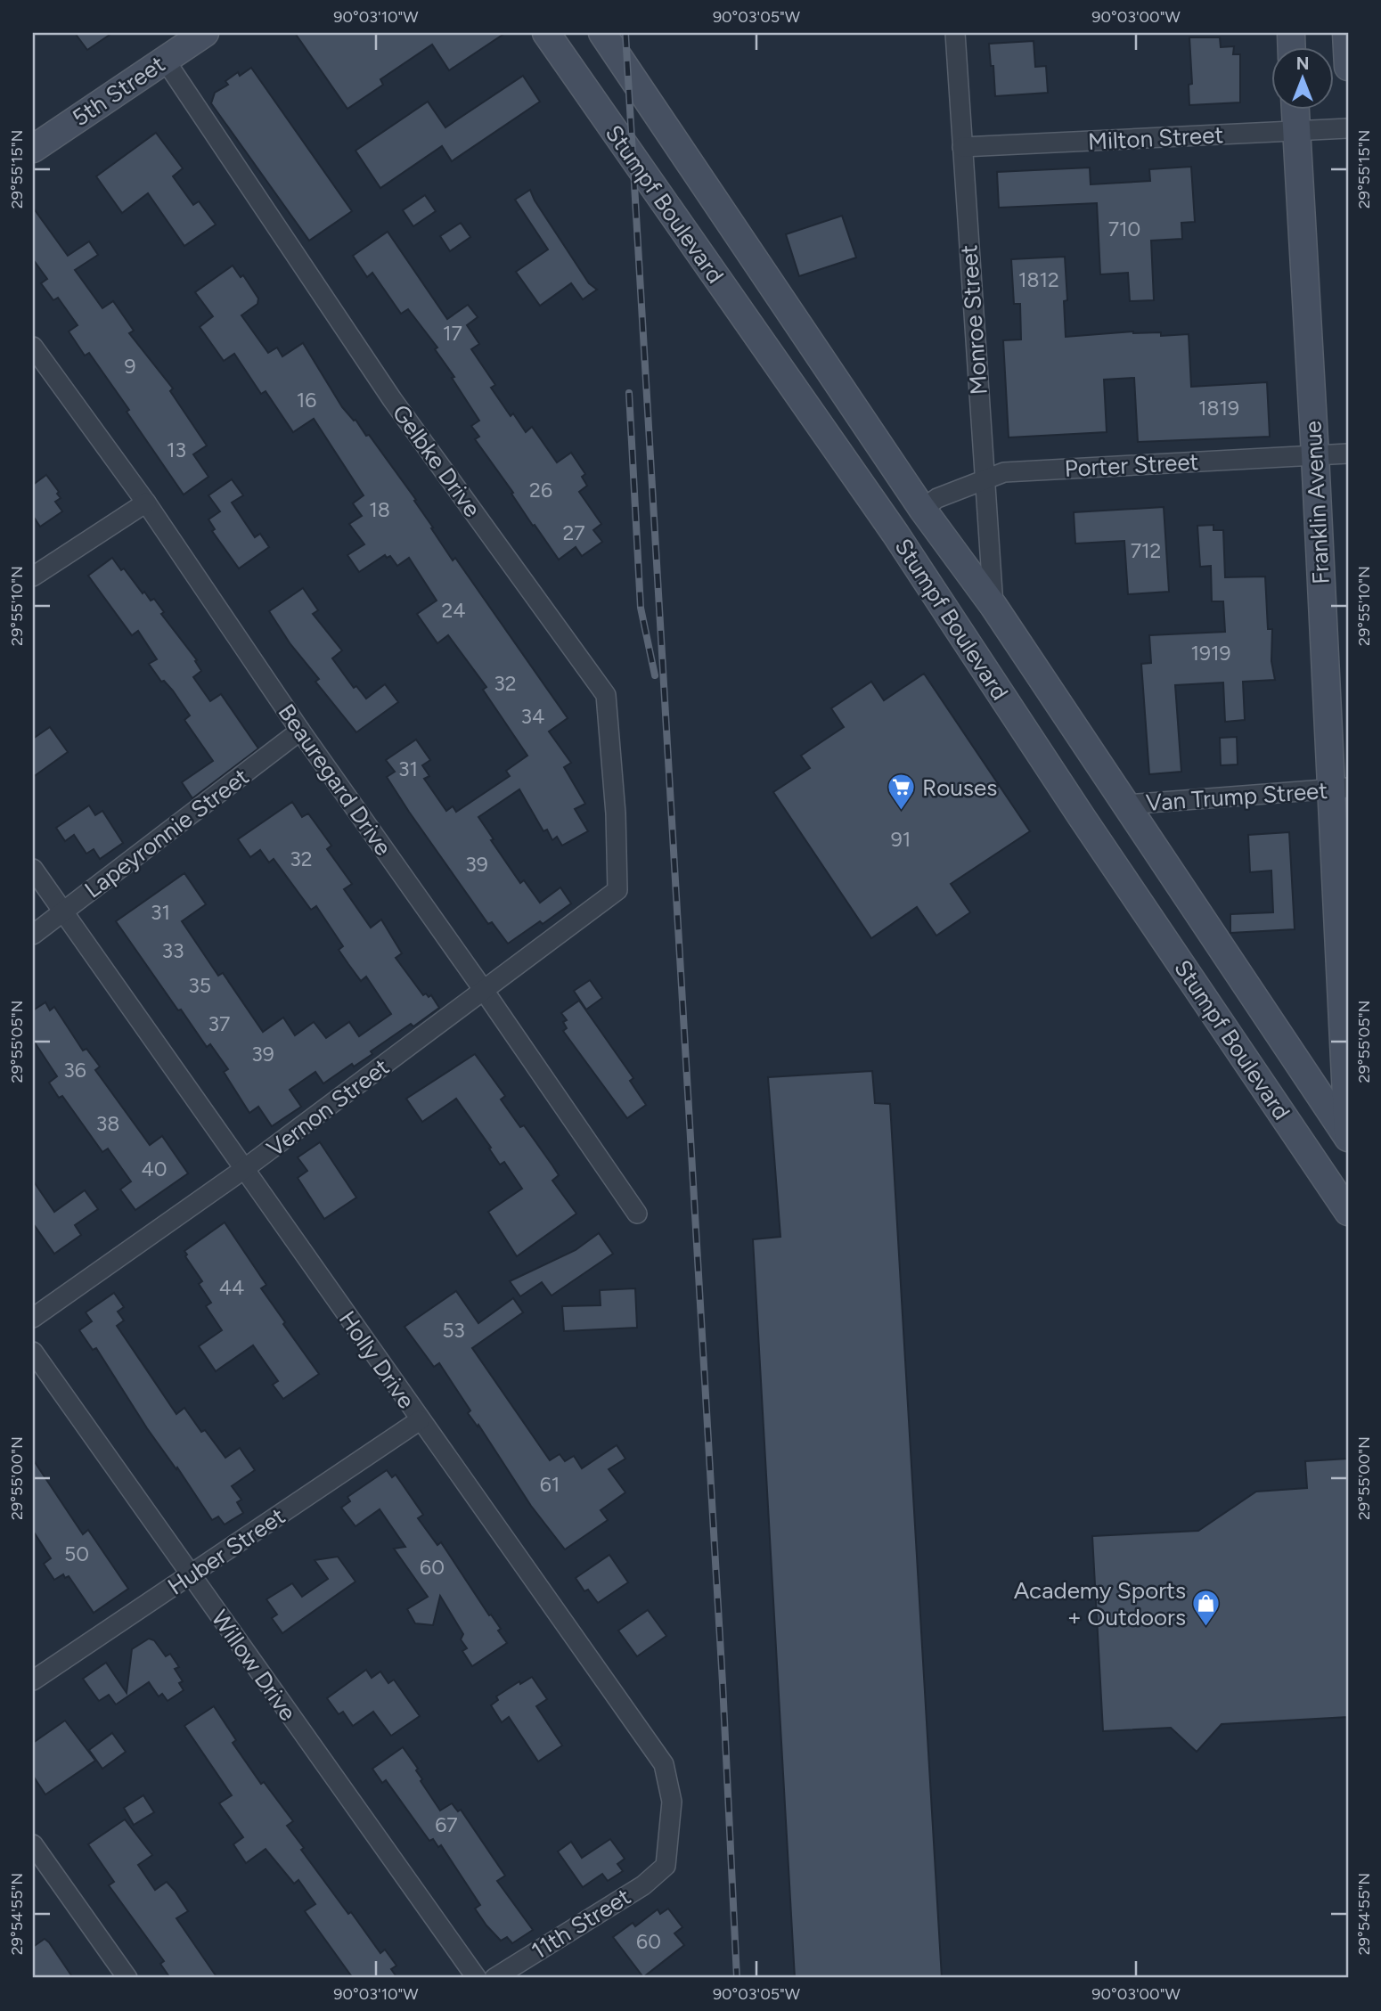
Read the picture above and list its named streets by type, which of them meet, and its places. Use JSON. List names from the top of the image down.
{
  "streets": {
    "main road": ["5th Street", "Stumpf Boulevard", "Franklin Avenue"],
    "street": [
      "Milton Street",
      "Monroe Street",
      "Gelbke Drive",
      "Porter Street",
      "Beauregard Drive",
      "Van Trump Street",
      "Lapeyronnie Street",
      "Vernon Street",
      "Holly Drive",
      "Huber Street",
      "Willow Drive",
      "11th Street"
    ]
  },
  "crossings": [
    ["5th Street", "Gelbke Drive"],
    ["Milton Street", "Monroe Street"],
    ["Milton Street", "Franklin Avenue"],
    ["Stumpf Boulevard", "Monroe Street"],
    ["Stumpf Boulevard", "Porter Street"],
    ["Stumpf Boulevard", "Franklin Avenue"],
    ["Stumpf Boulevard", "Van Trump Street"],
    ["Monroe Street", "Porter Street"],
    ["Gelbke Drive", "Vernon Street"],
    ["Porter Street", "Franklin Avenue"],
    ["Franklin Avenue", "Van Trump Street"],
    ["Beauregard Drive", "Lapeyronnie Street"],
    ["Beauregard Drive", "Vernon Street"],
    ["Lapeyronnie Street", "Holly Drive"],
    ["Vernon Street", "Holly Drive"],
    ["Holly Drive", "Huber Street"],
    ["Holly Drive", "11th Street"],
    ["Huber Street", "Willow Drive"]
  ],
  "places": {
    "supermarket": ["Rouses"],
    "shop": ["Academy Sports + Outdoors"]
  },
  "house_numbers": [
    "710",
    "1812",
    "17",
    "9",
    "16",
    "1819",
    "13",
    "26",
    "18",
    "27",
    "712",
    "24",
    "1919",
    "32",
    "34",
    "31",
    "91",
    "32",
    "39",
    "31",
    "33",
    "35",
    "37",
    "39",
    "36",
    "38",
    "40",
    "44",
    "53",
    "61",
    "50",
    "60",
    "67",
    "60"
  ],
  "north": "top",
  "coordinates": [
    "90°03'10\"W",
    "90°03'05\"W",
    "90°03'00\"W",
    "29°55'15\"N",
    "29°55'10\"N",
    "29°55'05\"N",
    "29°55'00\"N",
    "29°54'55\"N"
  ]
}
